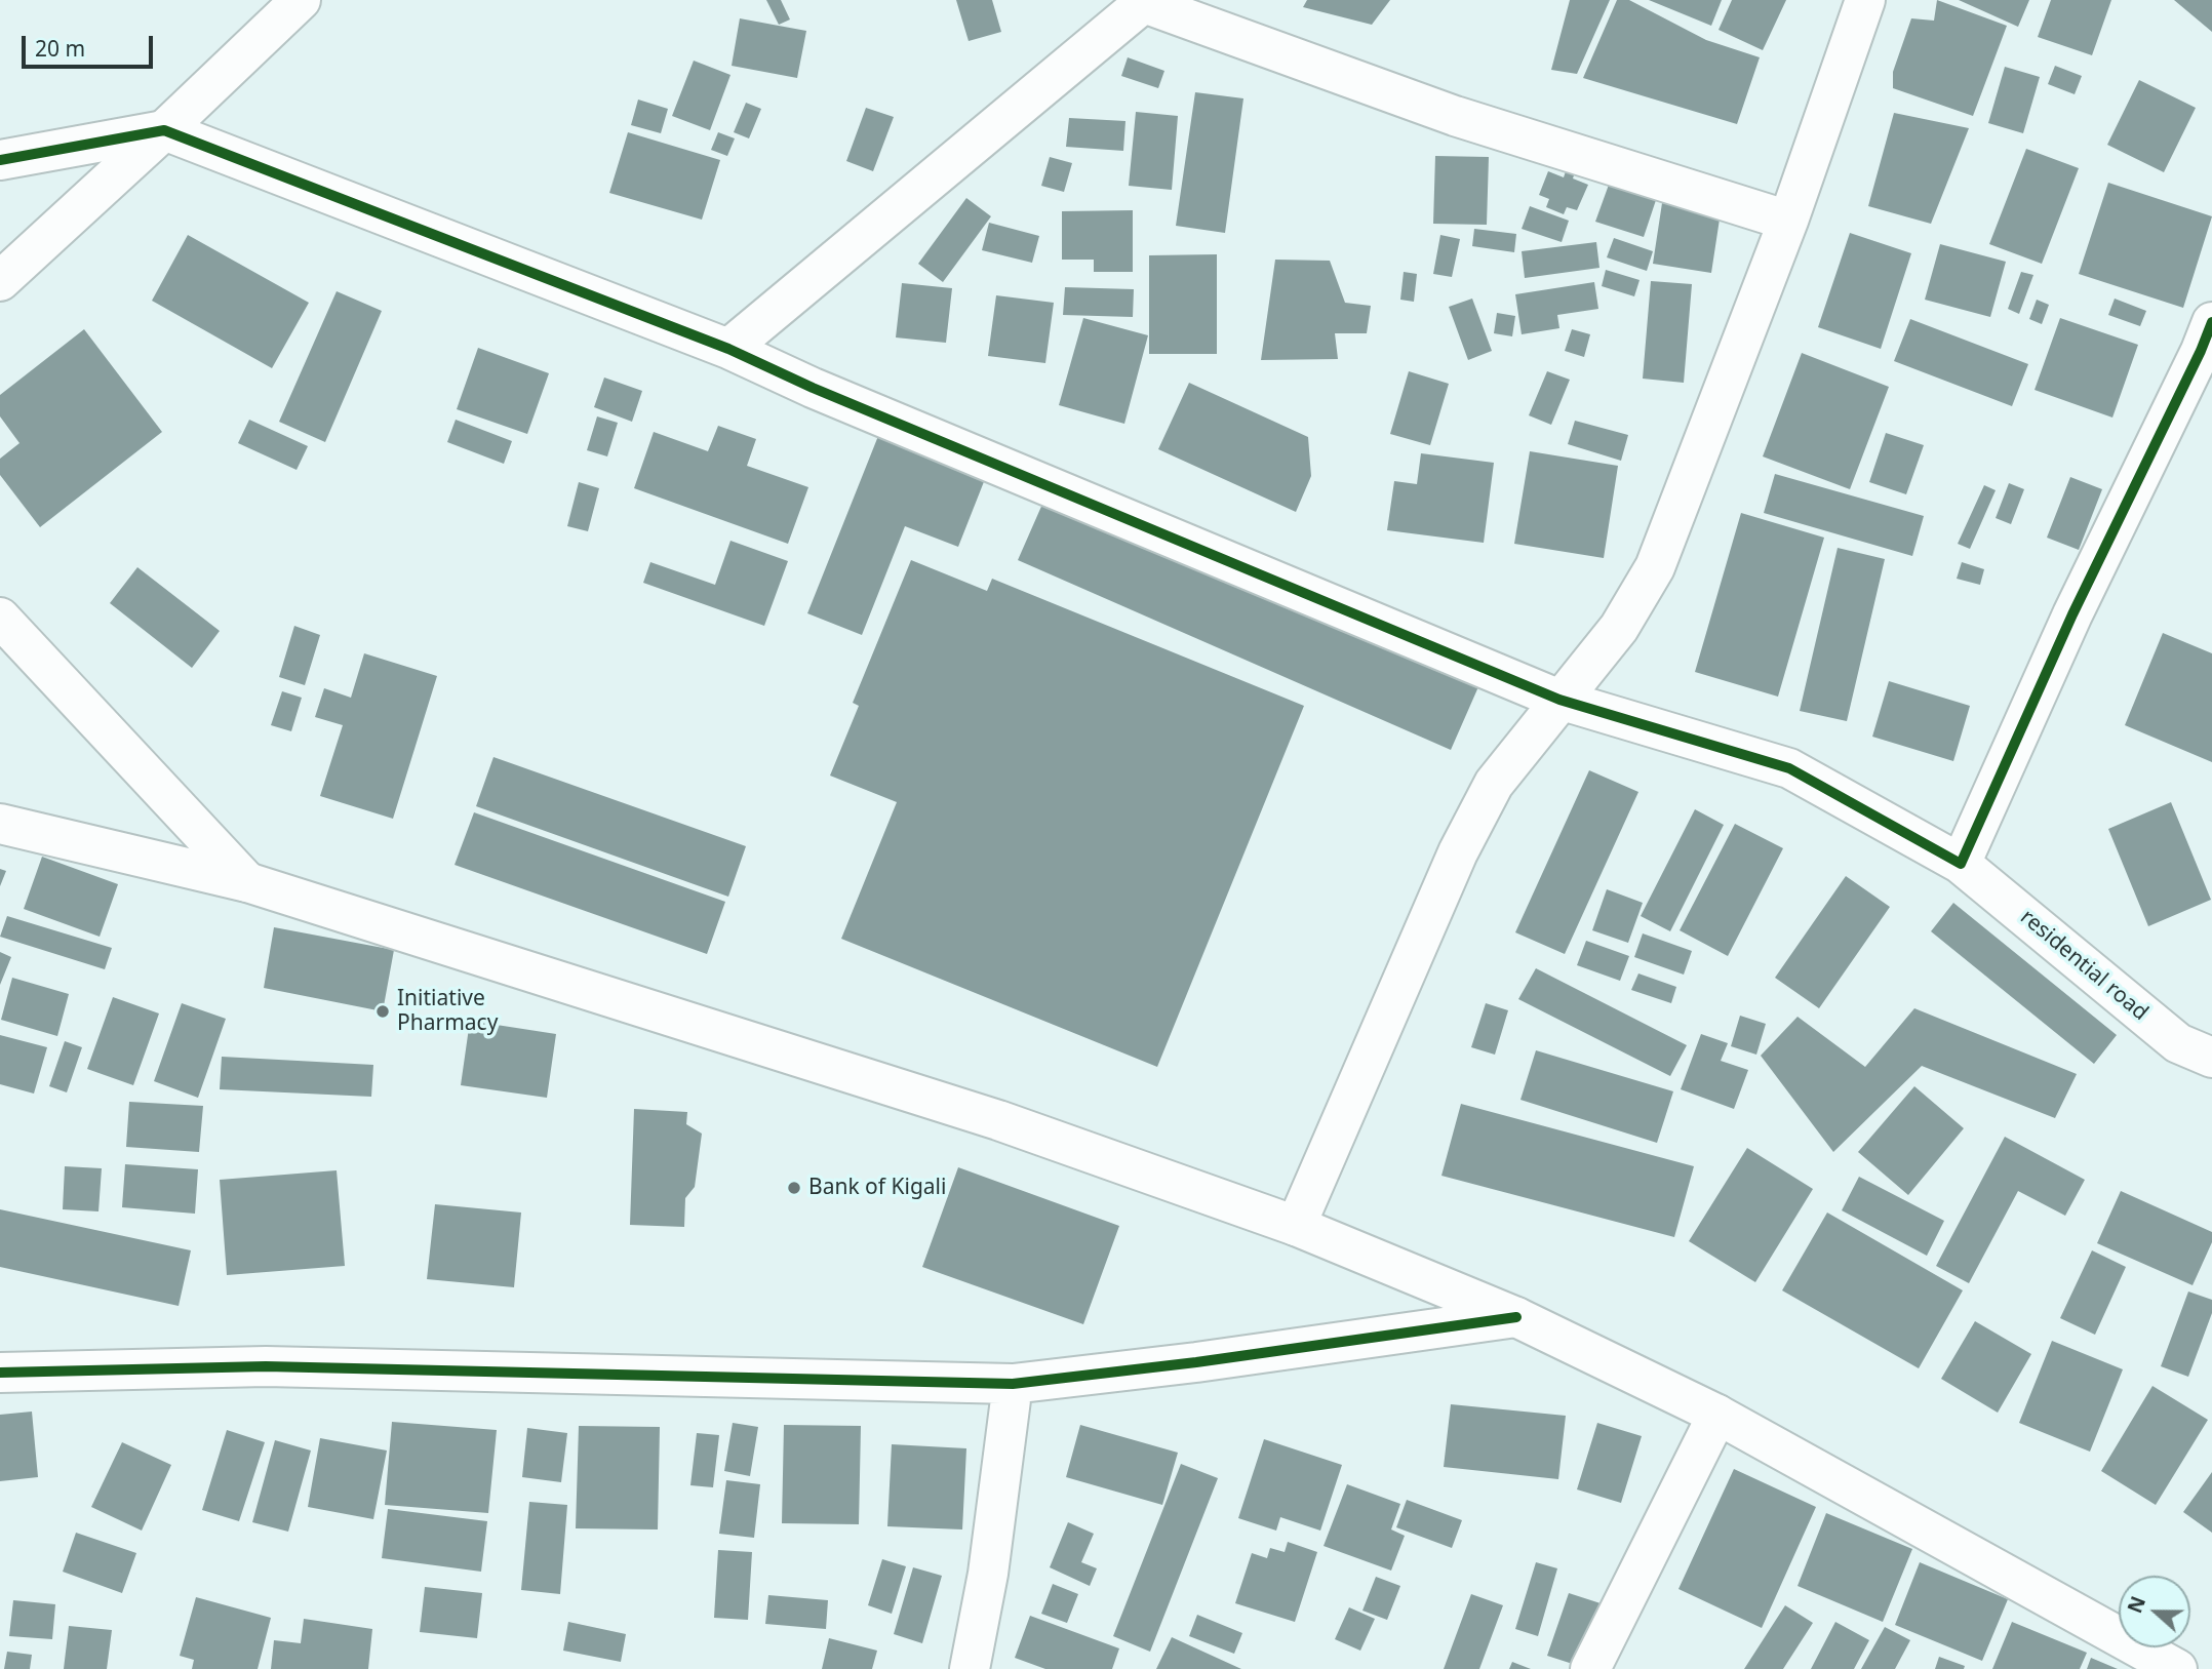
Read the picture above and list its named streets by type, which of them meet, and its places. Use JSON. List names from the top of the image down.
{
  "streets": {
    "street": ["residential road"]
  },
  "places": ["Initiative Pharmacy", "Bank of Kigali"],
  "scale_bar": "20 m",
  "north": "left"
}
